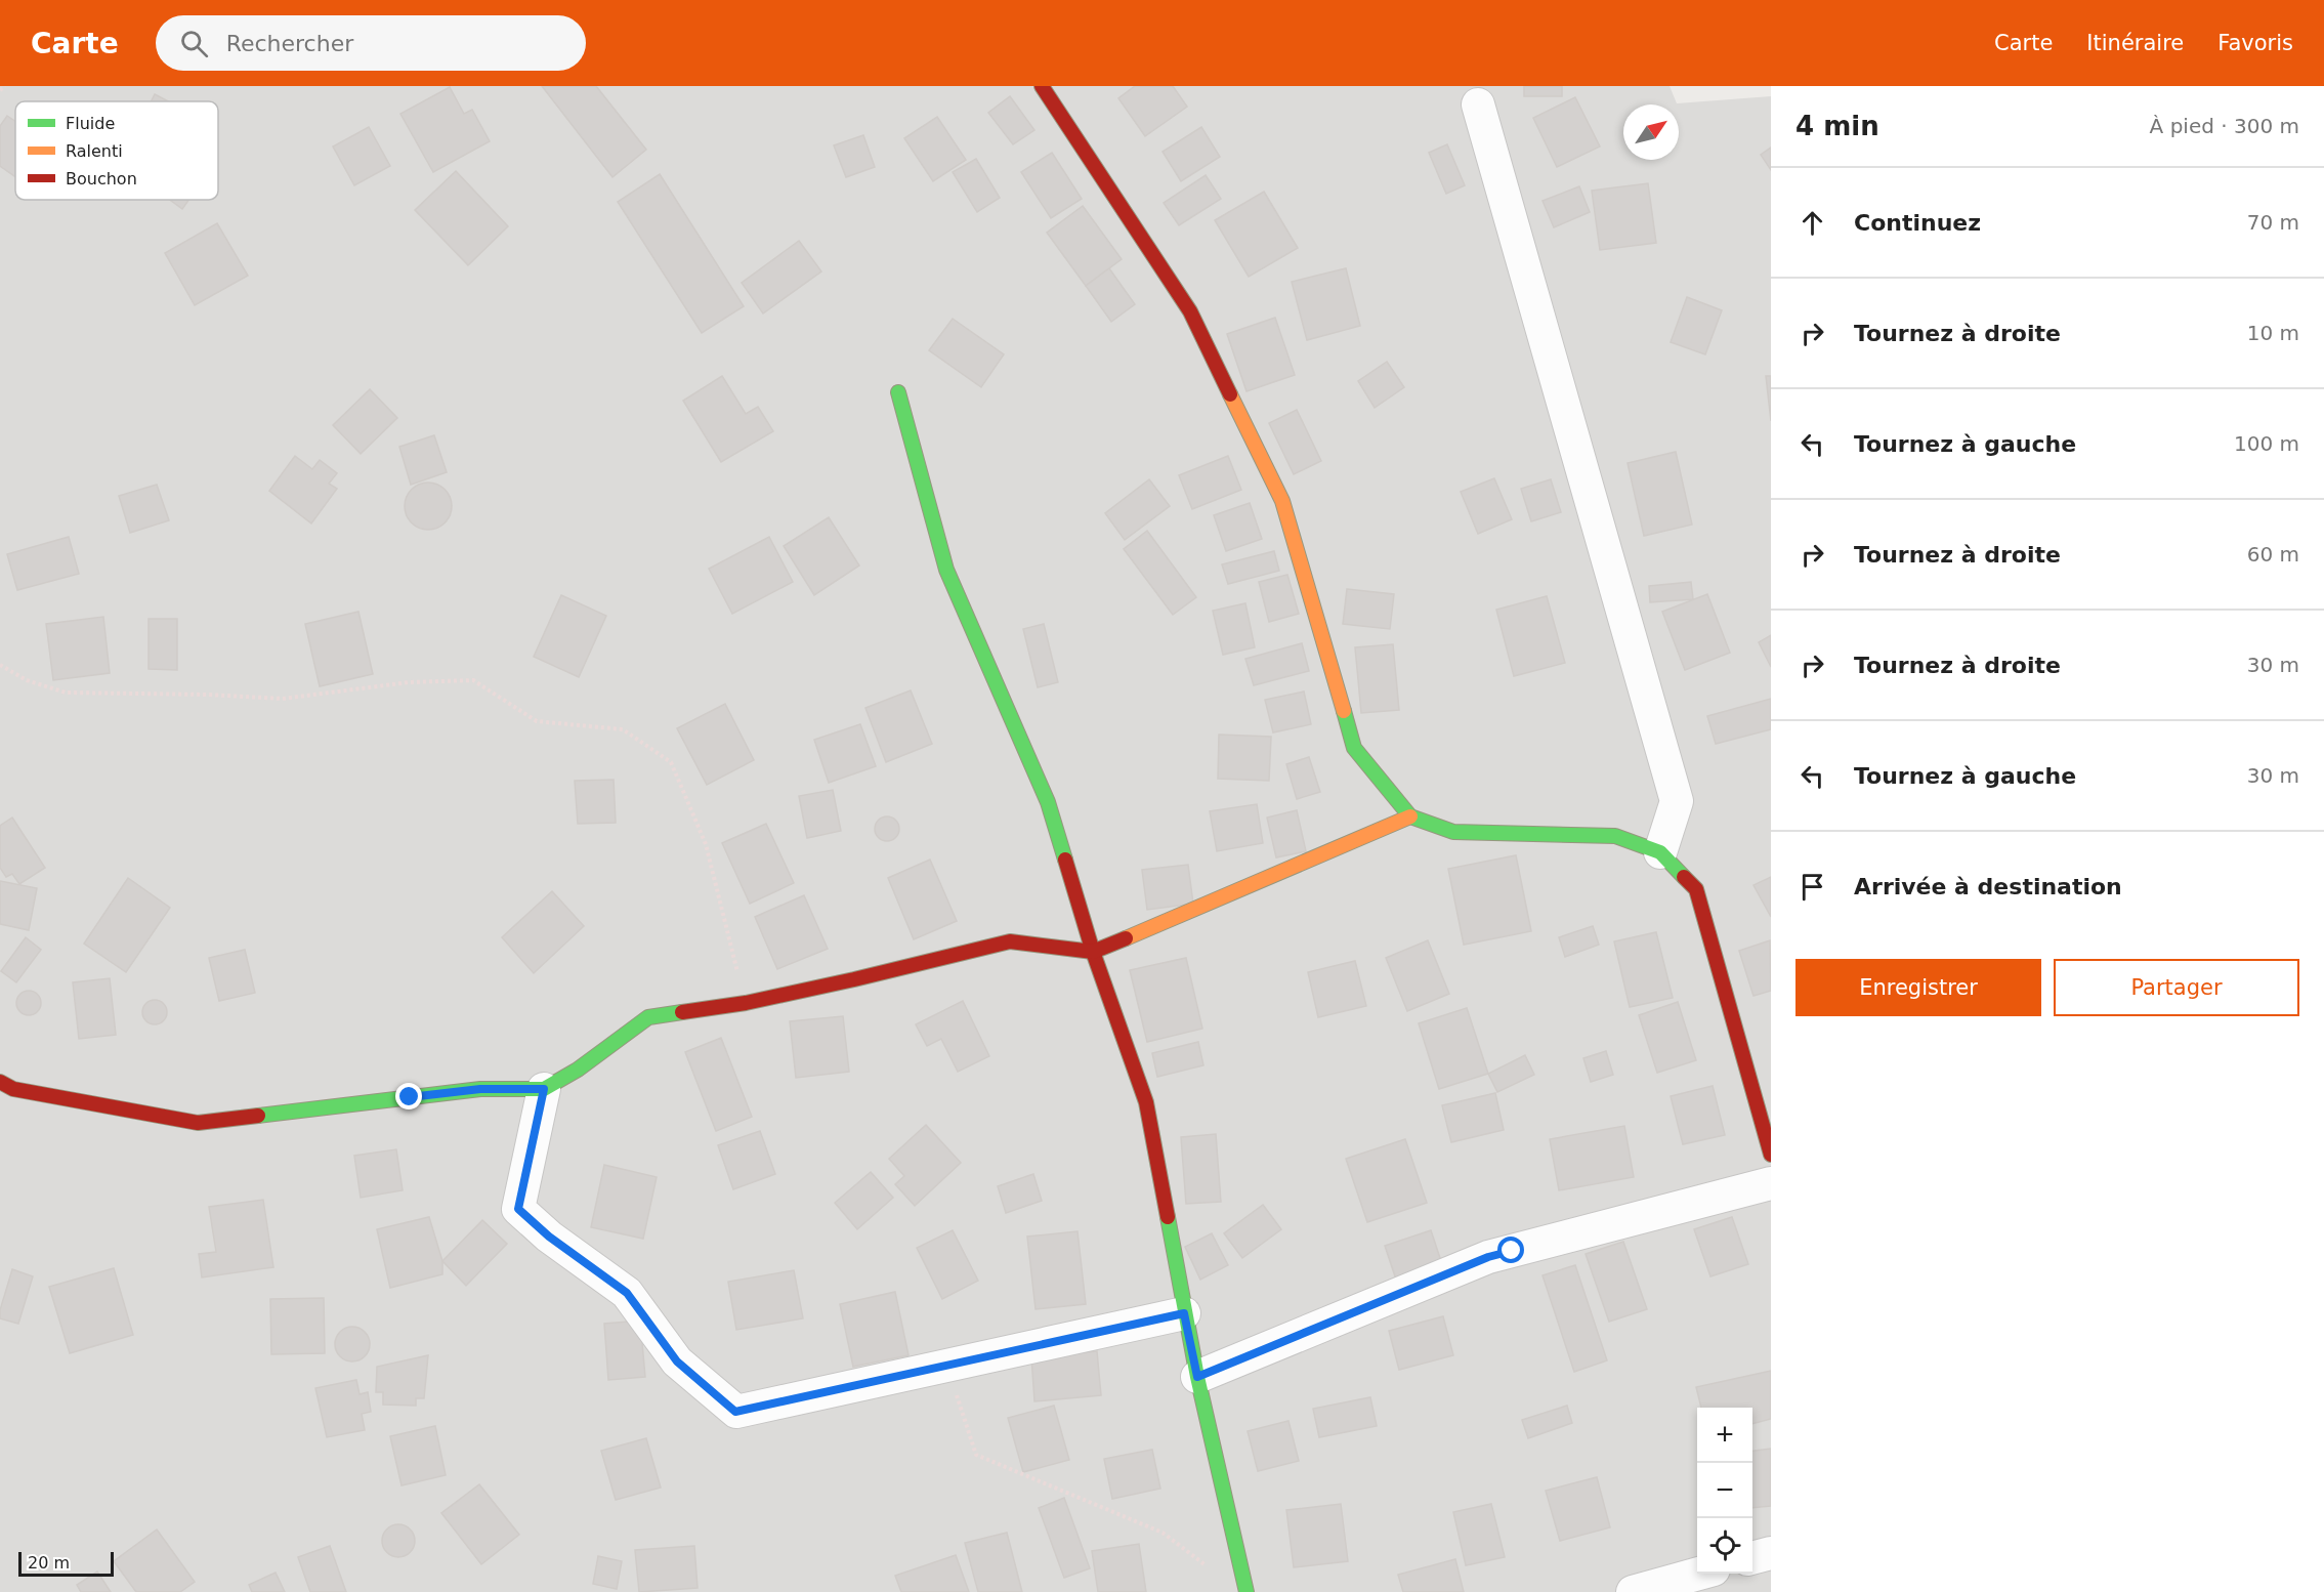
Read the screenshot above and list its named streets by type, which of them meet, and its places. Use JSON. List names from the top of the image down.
{
  "legend": ["Fluide", "Ralenti", "Bouchon"],
  "scale_bar": "20 m",
  "north": "top right",
  "page": {
    "header": "Carte",
    "search": "Rechercher",
    "nav": ["Carte", "Itinéraire", "Favoris"],
    "heading": ["4 min", "À pied · 300 m"],
    "list": [
      ["Continuez", "70 m"],
      ["Tournez à droite", "10 m"],
      ["Tournez à gauche", "100 m"],
      ["Tournez à droite", "60 m"],
      ["Tournez à droite", "30 m"],
      ["Tournez à gauche", "30 m"],
      "Arrivée à destination"
    ],
    "buttons": ["Enregistrer", "Partager"],
    "map_buttons": ["+", "−"],
    "scale": "20 m"
  }
}
